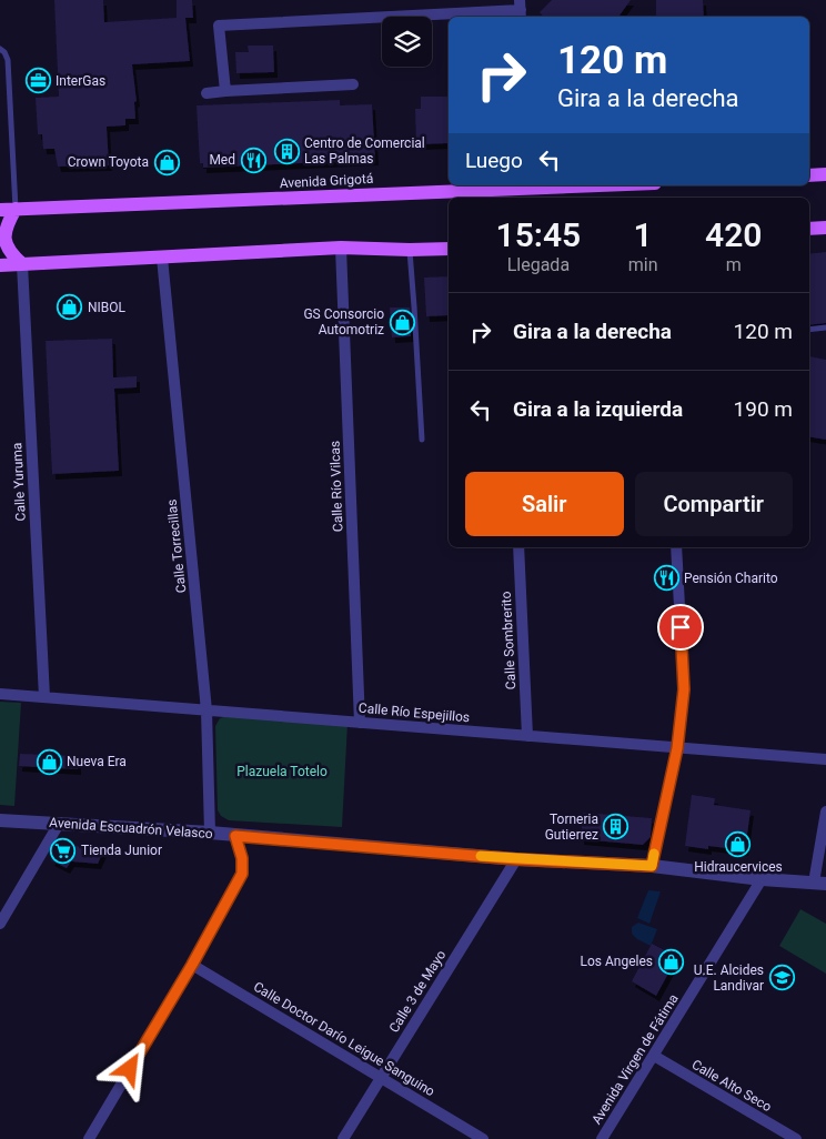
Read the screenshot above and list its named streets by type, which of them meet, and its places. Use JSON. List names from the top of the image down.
{
  "streets": {
    "main road": ["Avenida Grigotá"],
    "street": [
      "Calle Yuruma",
      "Calle Río Vilcas",
      "Calle Torrecillas",
      "Calle Sombrerito",
      "Calle Río Espejillos",
      "Avenida Escuadrón Velasco",
      "Calle 3 de Mayo",
      "Calle Doctor Darío Leigue Sanguino",
      "Avenida Virgen de Fátima",
      "Calle Alto Seco"
    ]
  },
  "crossings": [
    ["Calle Yuruma", "Calle Río Espejillos"],
    ["Calle Río Vilcas", "Calle Río Espejillos"],
    ["Calle Torrecillas", "Calle Río Espejillos"],
    ["Calle Torrecillas", "Avenida Escuadrón Velasco"],
    ["Calle Sombrerito", "Calle Río Espejillos"],
    ["Avenida Escuadrón Velasco", "Calle 3 de Mayo"],
    ["Avenida Escuadrón Velasco", "Avenida Virgen de Fátima"],
    ["Calle 3 de Mayo", "Calle Doctor Darío Leigue Sanguino"],
    ["Avenida Virgen de Fátima", "Calle Alto Seco"]
  ],
  "parks": ["Plazuela Totelo"],
  "places": {
    "office": ["InterGas"],
    "building": ["Centro de Comercial Las Palmas", "Torneria Gutierrez"],
    "restaurant": ["Med", "Pensión Charito"],
    "shop": [
      "Crown Toyota",
      "NIBOL",
      "GS Consorcio Automotriz",
      "Nueva Era",
      "Hidraucervices",
      "Los Angeles"
    ],
    "supermarket": ["Tienda Junior"],
    "school or university": ["U.E. Alcides Landivar"]
  },
  "page": {
    "turn": ["120 m", "Gira a la derecha"],
    "then": "Luego",
    "eta": [
      "15:45",
      "Llegada",
      "1",
      "min",
      "420",
      "m"
    ],
    "list": [
      {
        "name": "Gira a la derecha",
        "value": "120 m"
      },
      {
        "name": "Gira a la izquierda",
        "value": "190 m"
      }
    ],
    "buttons": ["Salir", "Compartir"]
  }
}
